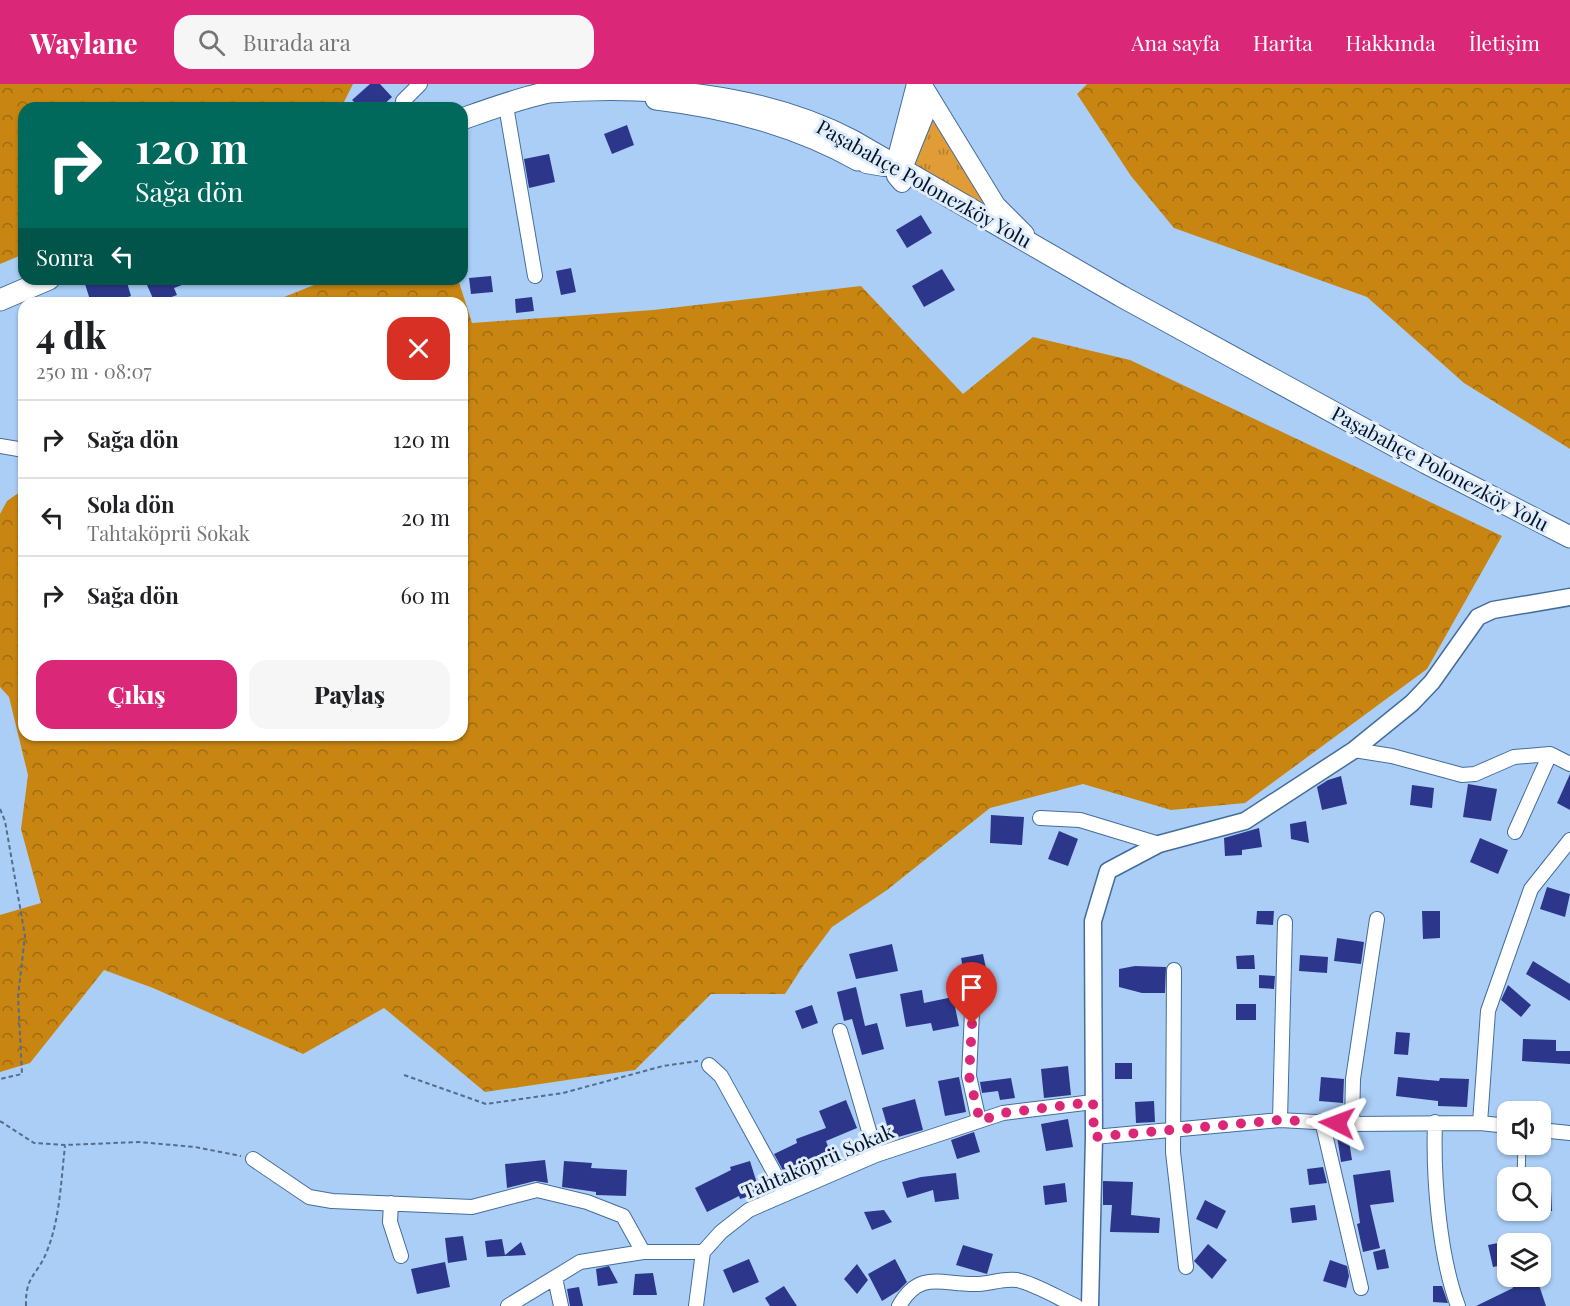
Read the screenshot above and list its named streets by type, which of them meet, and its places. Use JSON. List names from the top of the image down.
{
  "streets": {
    "main road": ["Paşabahçe Polonezköy Yolu"],
    "street": ["Tahtaköprü Sokak"]
  },
  "page": {
    "header": "Waylane",
    "search": "Burada ara",
    "nav": [
      "Ana sayfa",
      "Harita",
      "Hakkında",
      "İletişim"
    ],
    "turn": ["120 m", "Sağa dön"],
    "then": "Sonra",
    "heading": ["4 dk", "250 m · 08:07"],
    "list": [
      {
        "name": "Sağa dön",
        "value": "120 m"
      },
      {
        "name": "Sola dön",
        "note": "Tahtaköprü Sokak",
        "value": "20 m"
      },
      {
        "name": "Sağa dön",
        "value": "60 m"
      }
    ],
    "buttons": ["Çıkış", "Paylaş"]
  }
}
